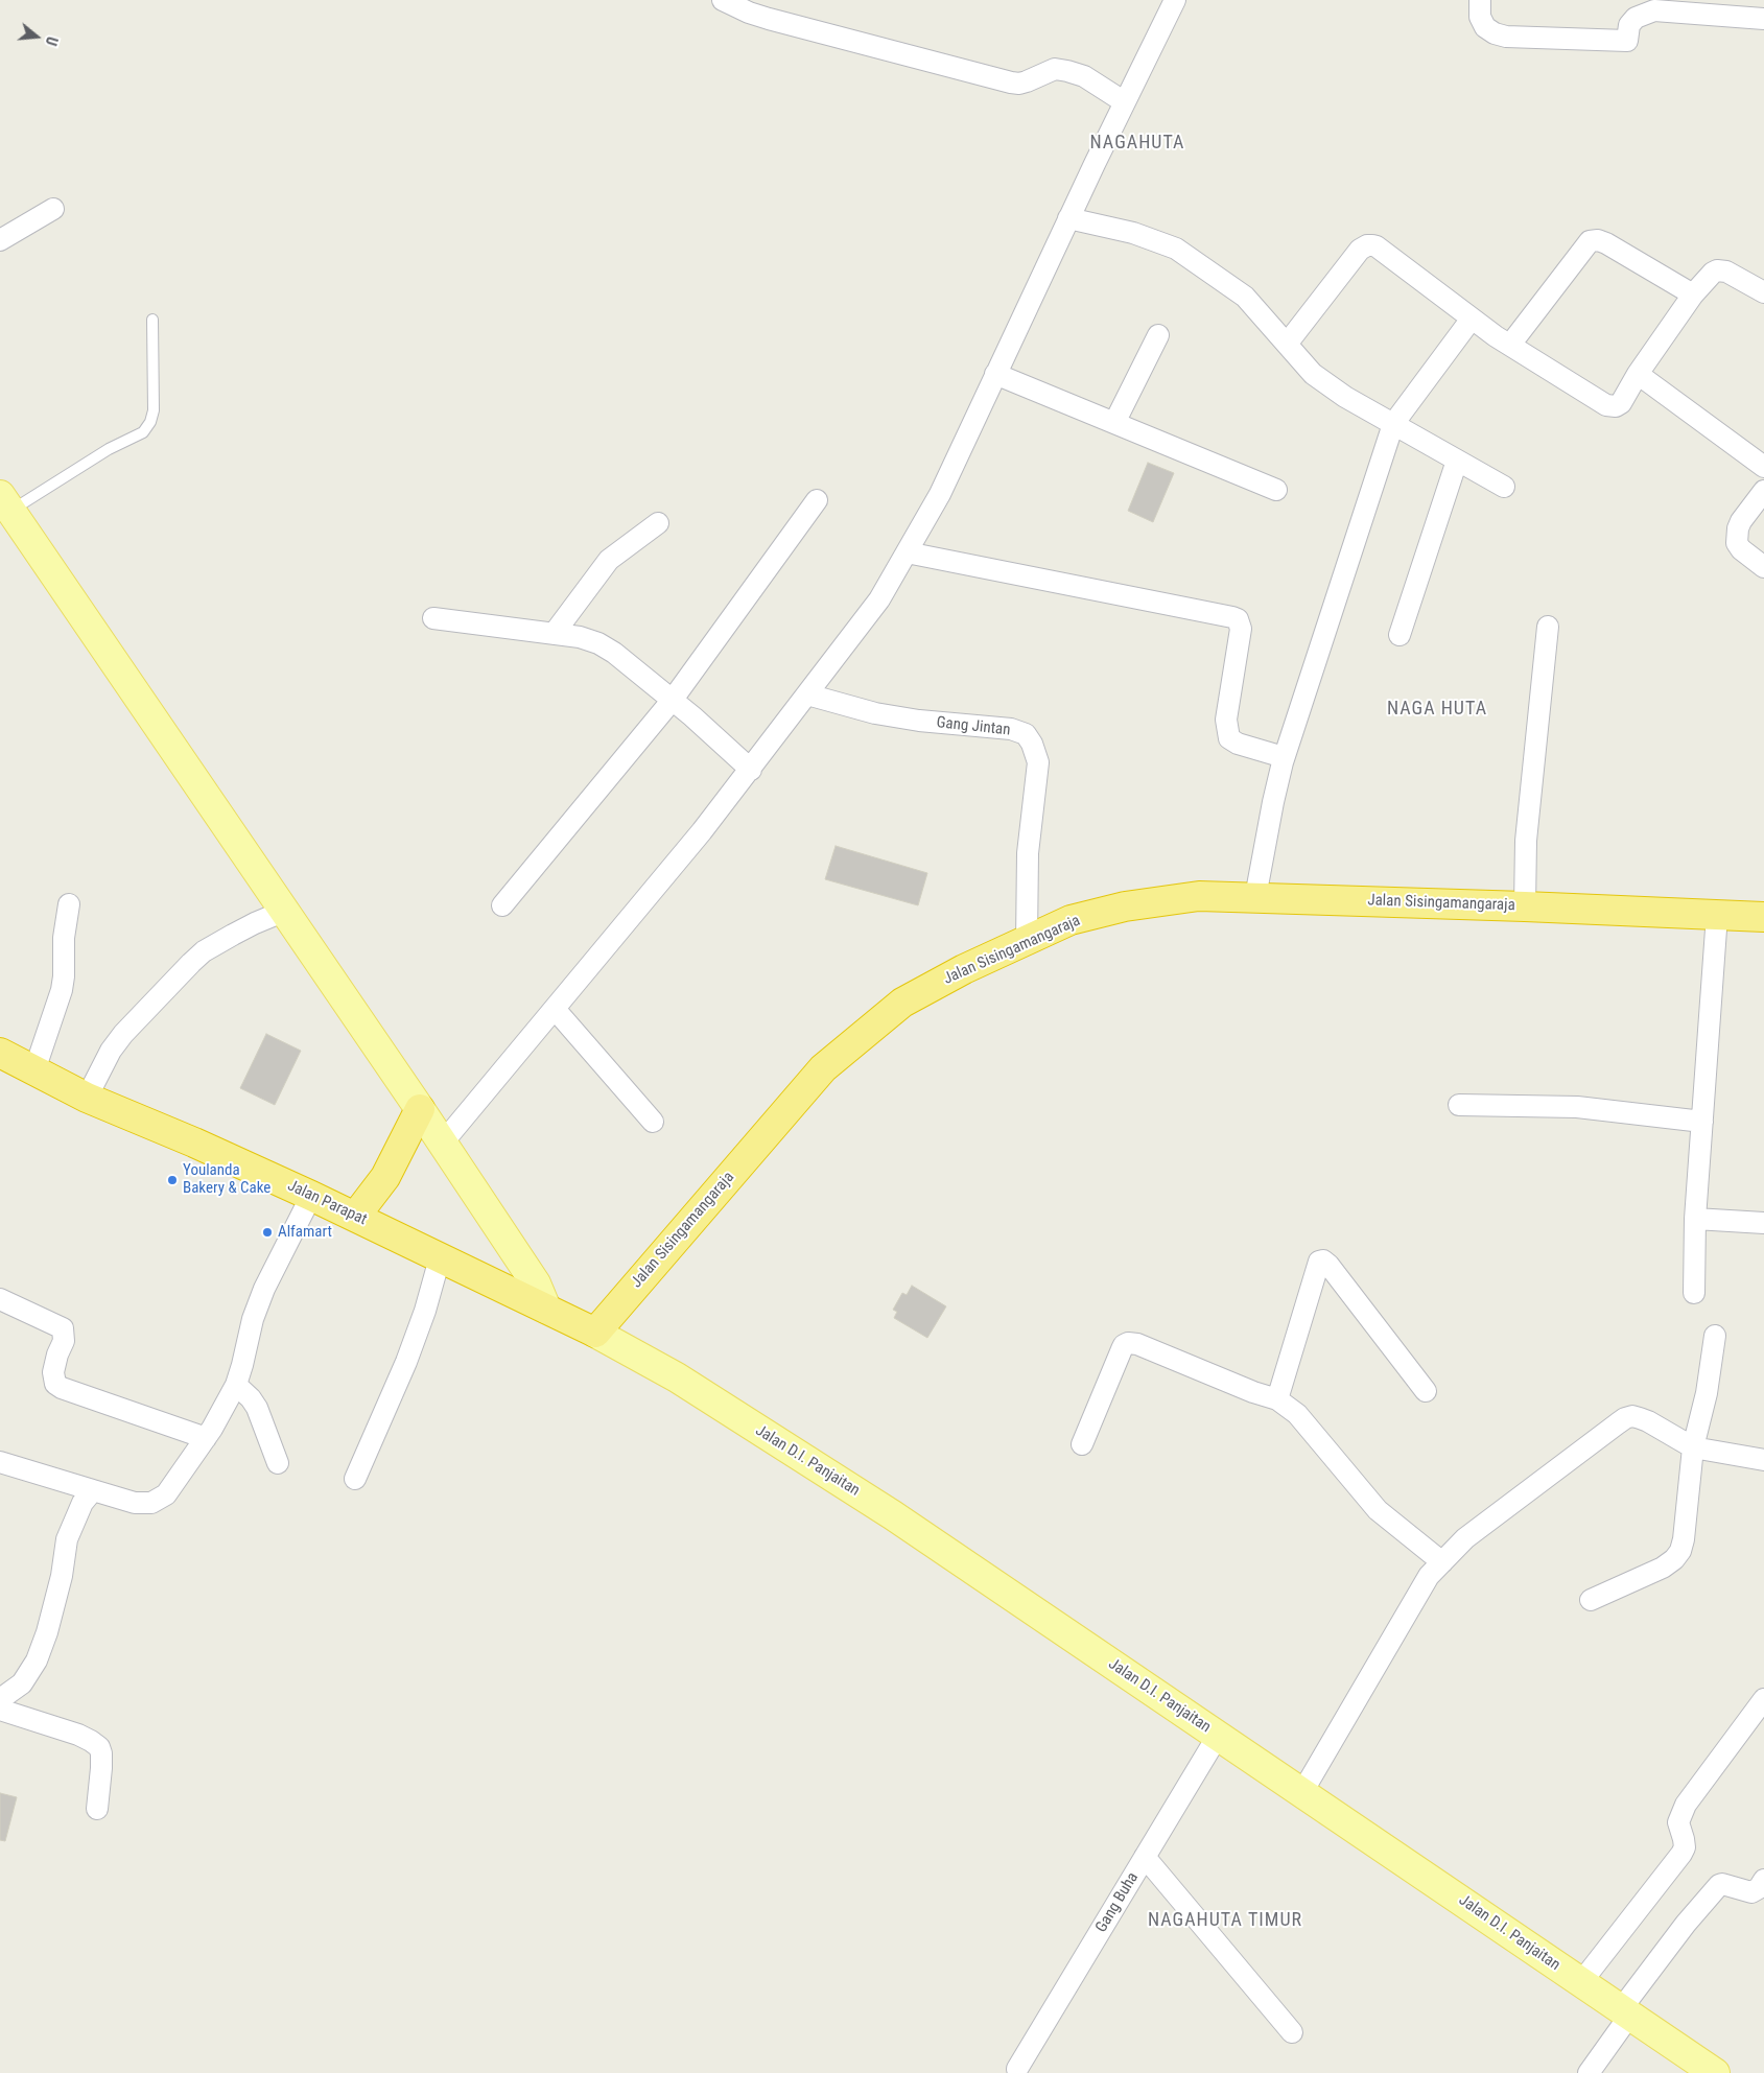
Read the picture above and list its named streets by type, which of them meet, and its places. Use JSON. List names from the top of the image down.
{
  "streets": {
    "highway": ["Jalan Sisingamangaraja", "Jalan Parapat"],
    "main road": ["Jalan D.I. Panjaitan"],
    "street": ["Gang Jintan", "Gang Buha"]
  },
  "crossings": [
    ["Gang Jintan", "Jalan Sisingamangaraja"],
    ["Jalan Sisingamangaraja", "Jalan Parapat"],
    ["Jalan Sisingamangaraja", "Jalan D.I. Panjaitan"],
    ["Jalan Parapat", "Jalan D.I. Panjaitan"],
    ["Jalan D.I. Panjaitan", "Gang Buha"]
  ],
  "districts": ["NAGAHUTA", "NAGA HUTA", "NAGAHUTA TIMUR"],
  "places": ["Youlanda Bakery & Cake", "Alfamart"],
  "north": "right"
}
